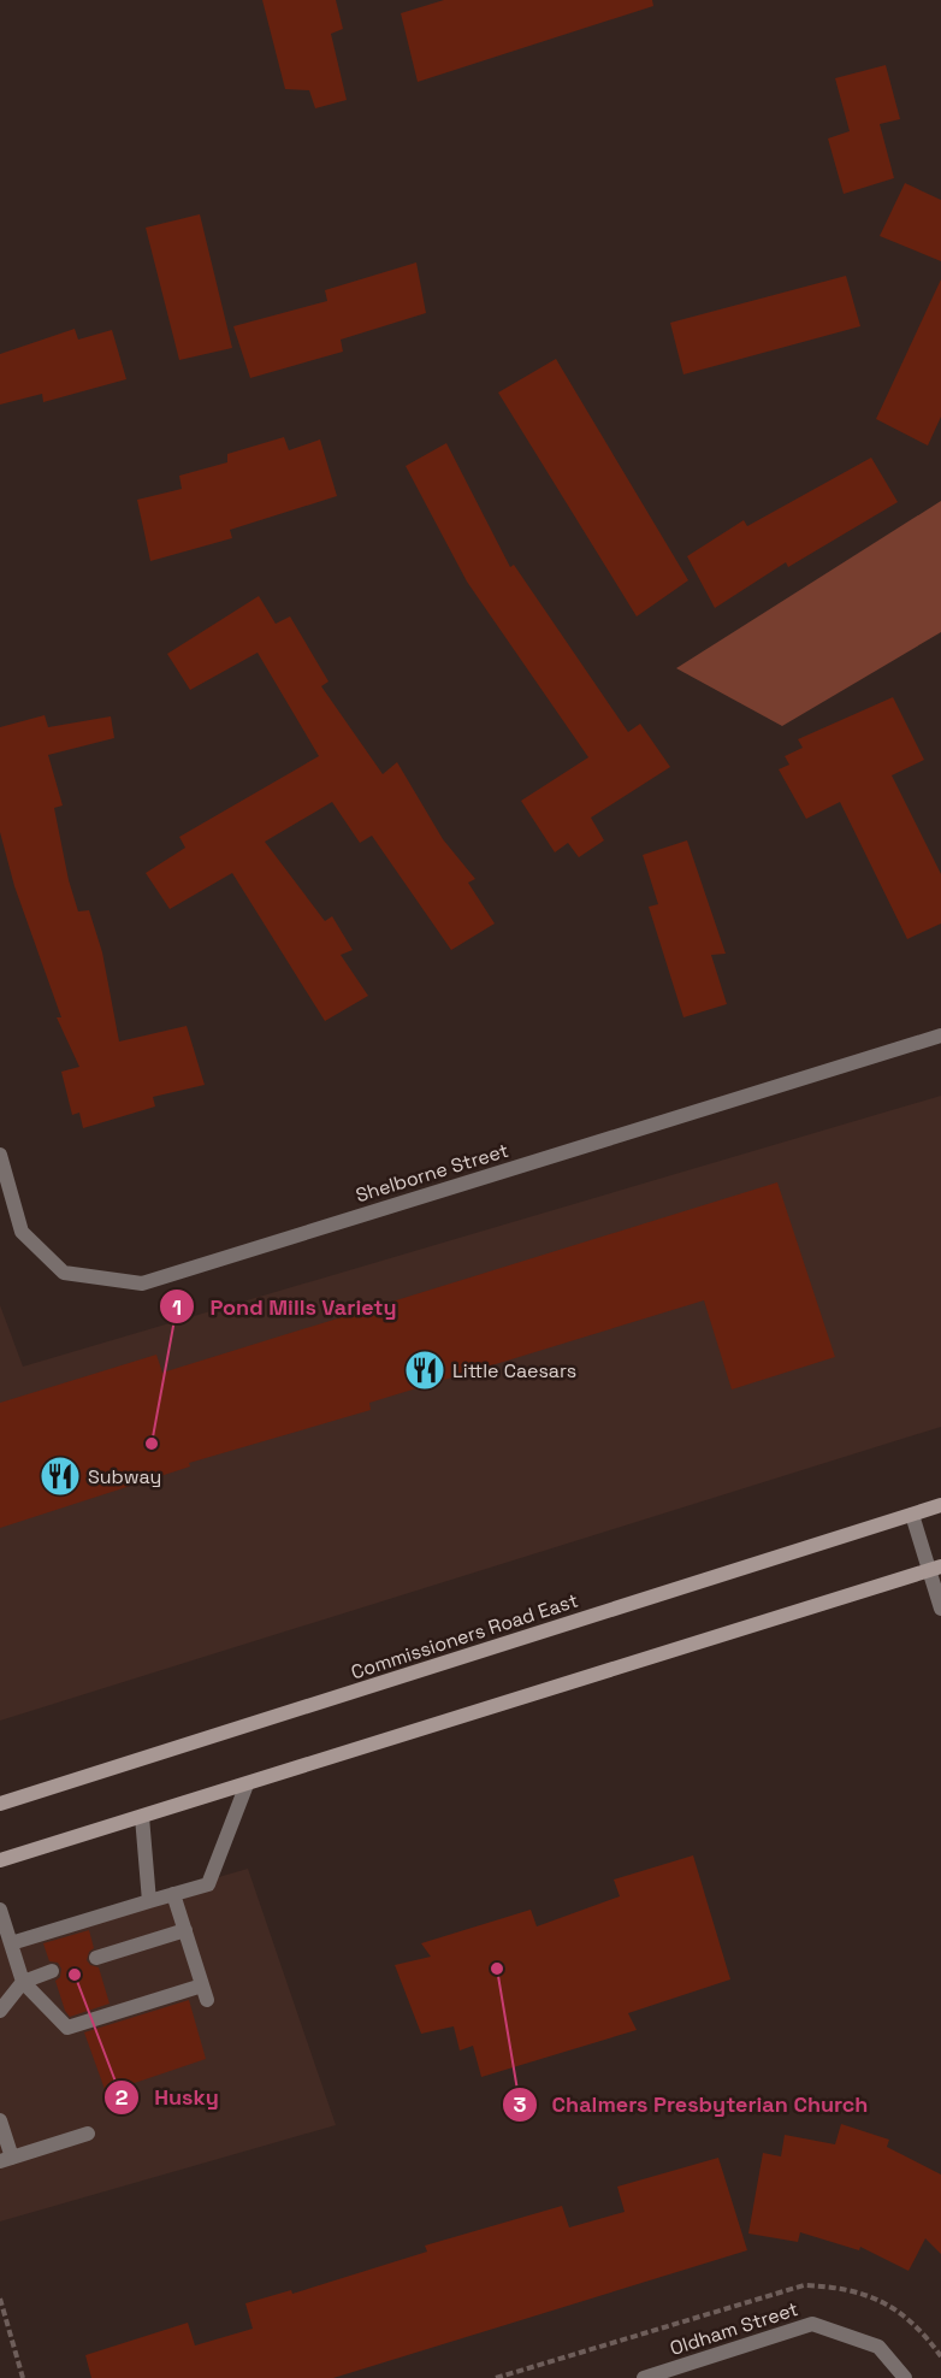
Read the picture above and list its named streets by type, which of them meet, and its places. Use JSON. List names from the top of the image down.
{
  "streets": {
    "main road": ["Commissioners Road East"],
    "street": ["Shelborne Street", "Oldham Street"]
  },
  "places": {
    "restaurant": ["Little Caesars", "Subway"],
    "other": ["Pond Mills Variety", "Chalmers Presbyterian Church", "Husky"]
  }
}
